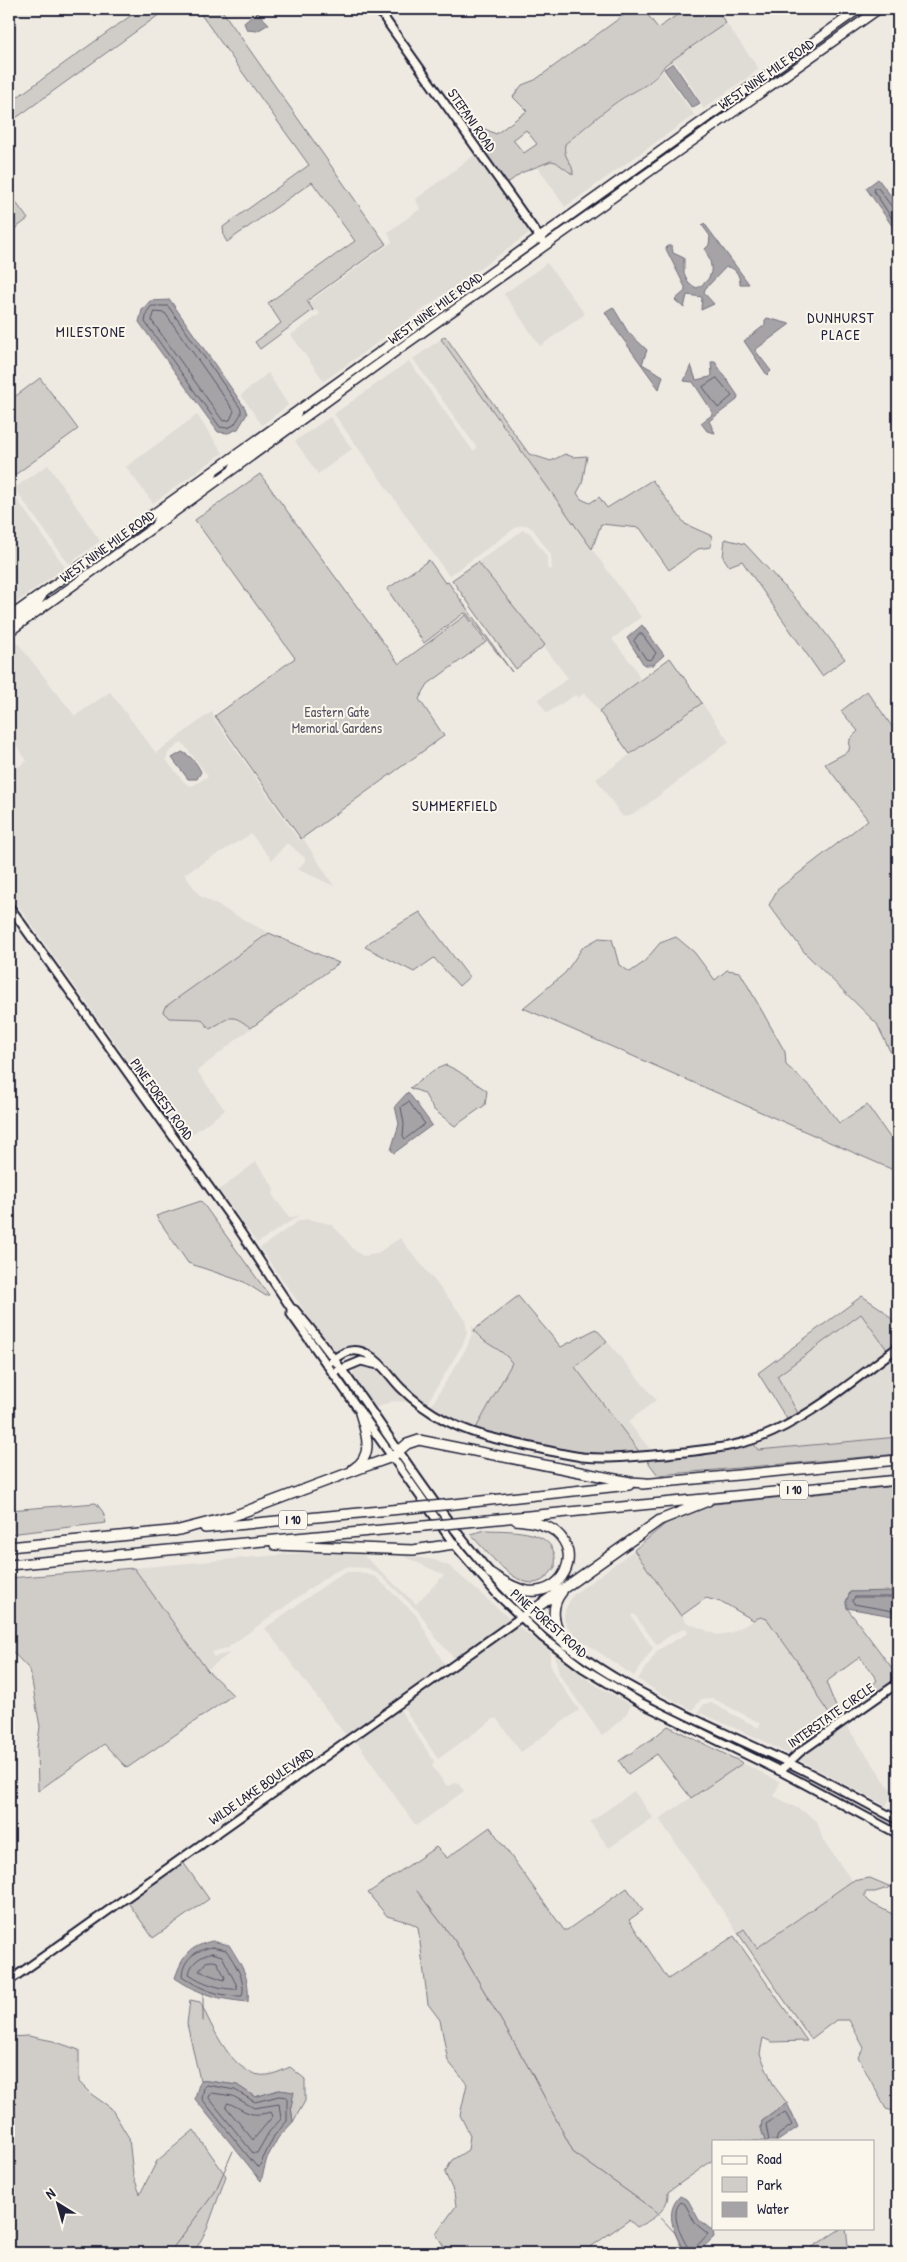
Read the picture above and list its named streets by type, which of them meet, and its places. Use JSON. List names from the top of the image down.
{
  "streets": {
    "highway": ["I 10"],
    "main road": [
      "WEST NINE MILE ROAD",
      "STEFANI ROAD",
      "PINE FOREST ROAD",
      "INTERSTATE CIRCLE",
      "WILDE LAKE BOULEVARD"
    ]
  },
  "crossings": [
    ["WEST NINE MILE ROAD", "STEFANI ROAD"],
    ["PINE FOREST ROAD", "INTERSTATE CIRCLE"],
    ["PINE FOREST ROAD", "WILDE LAKE BOULEVARD"]
  ],
  "districts": ["DUNHURST PLACE", "MILESTONE", "SUMMERFIELD"],
  "parks": ["Eastern Gate Memorial Gardens"],
  "legend": ["Road", "Park", "Water"],
  "north": "top left"
}
